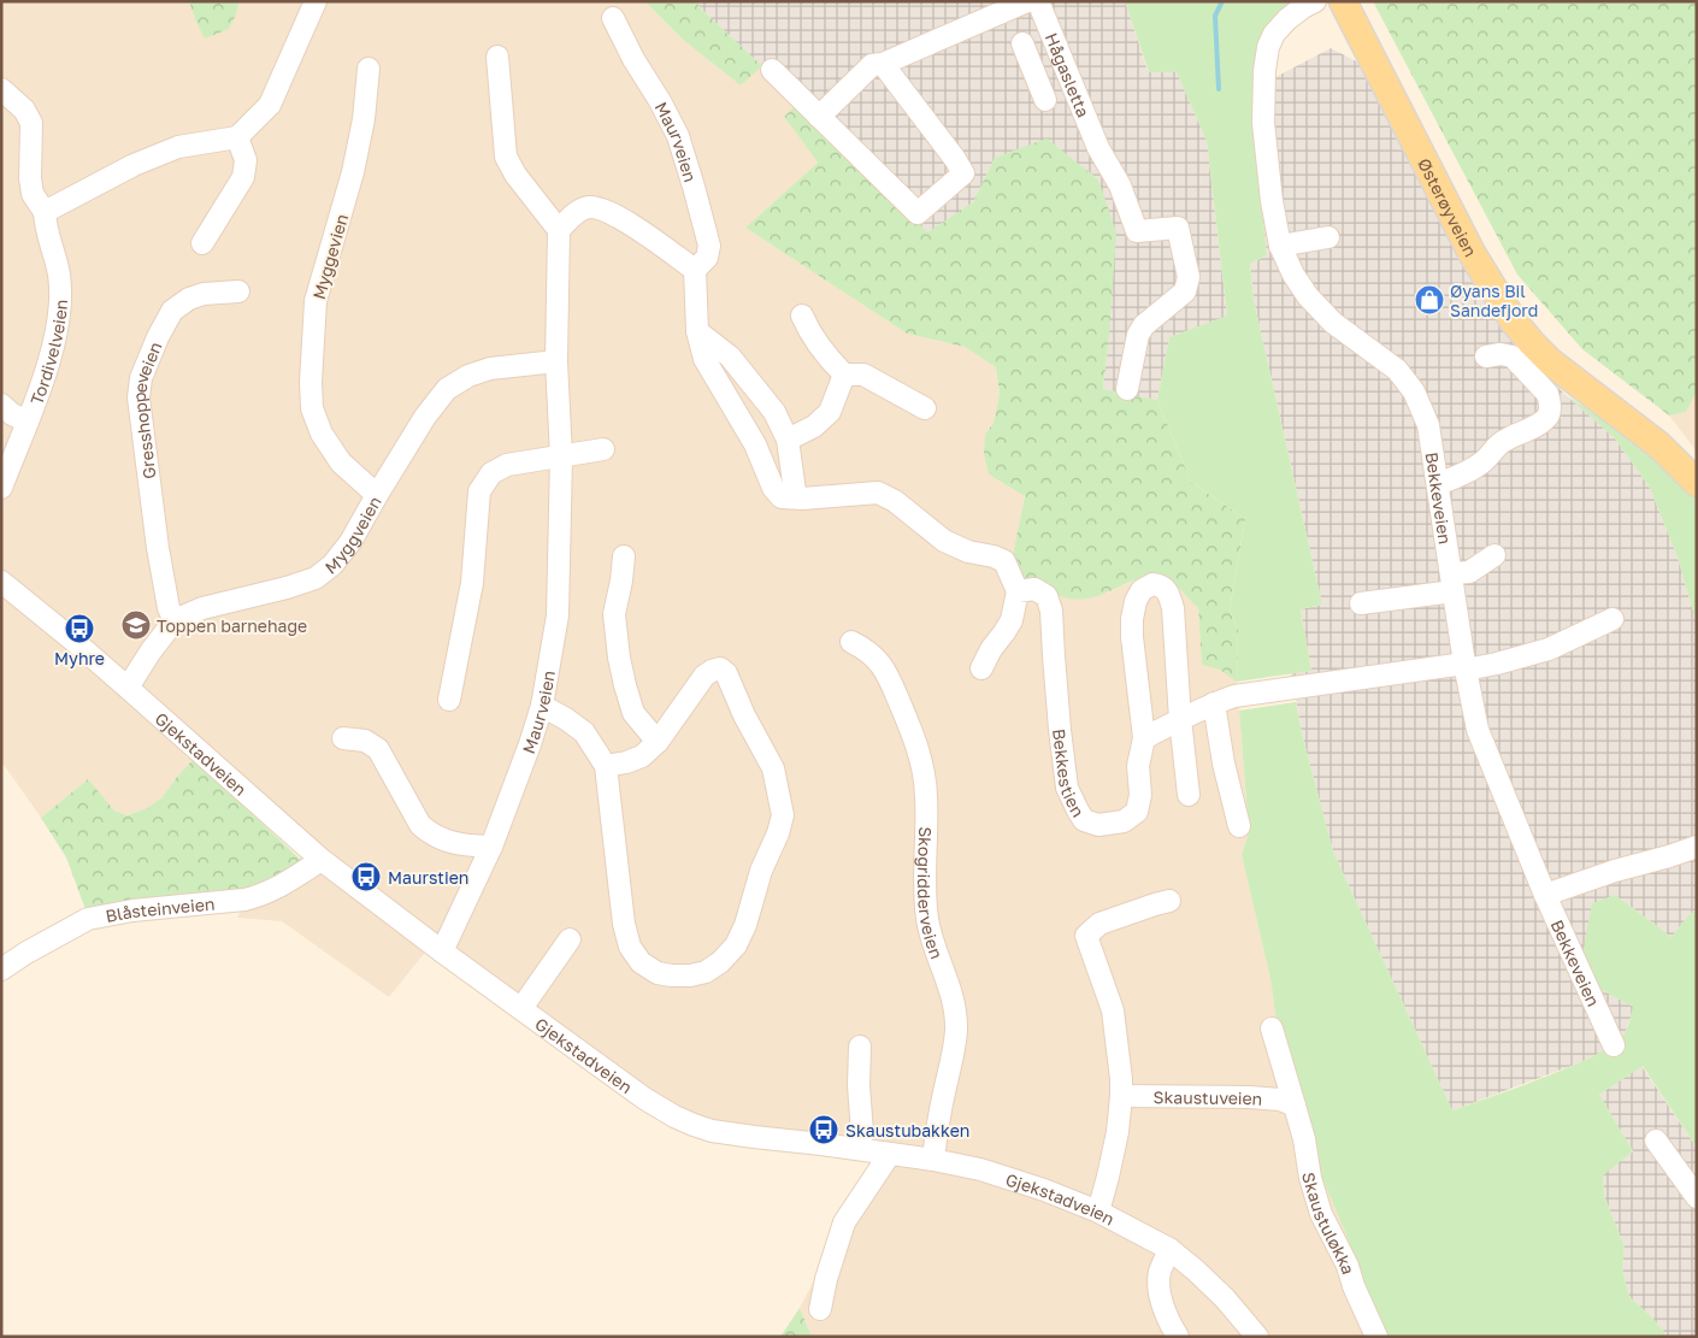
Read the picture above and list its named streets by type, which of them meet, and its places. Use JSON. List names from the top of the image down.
{
  "streets": {
    "main road": ["Østerøyveien"],
    "street": [
      "Hågasletta",
      "Maurveien",
      "Myggevien",
      "Tordivelveien",
      "Gresshoppeveien",
      "Bekkeveien",
      "Myggveien",
      "Gjekstadveien",
      "Bekkestien",
      "Skogridderveien",
      "Blåsteinveien",
      "Skaustuveien",
      "Skaustuløkka"
    ]
  },
  "crossings": [
    ["Maurveien", "Myggveien"],
    ["Maurveien", "Gjekstadveien"],
    ["Myggevien", "Myggveien"],
    ["Gresshoppeveien", "Myggveien"],
    ["Myggveien", "Gjekstadveien"],
    ["Gjekstadveien", "Skogridderveien"],
    ["Gjekstadveien", "Blåsteinveien"],
    ["Skaustuveien", "Skaustuløkka"]
  ],
  "places": {
    "shop": ["Øyans Bil Sandefjord"],
    "school or university": ["Toppen barnehage"],
    "bus stop": ["Myhre", "Maurstien", "Skaustubakken"]
  }
}
